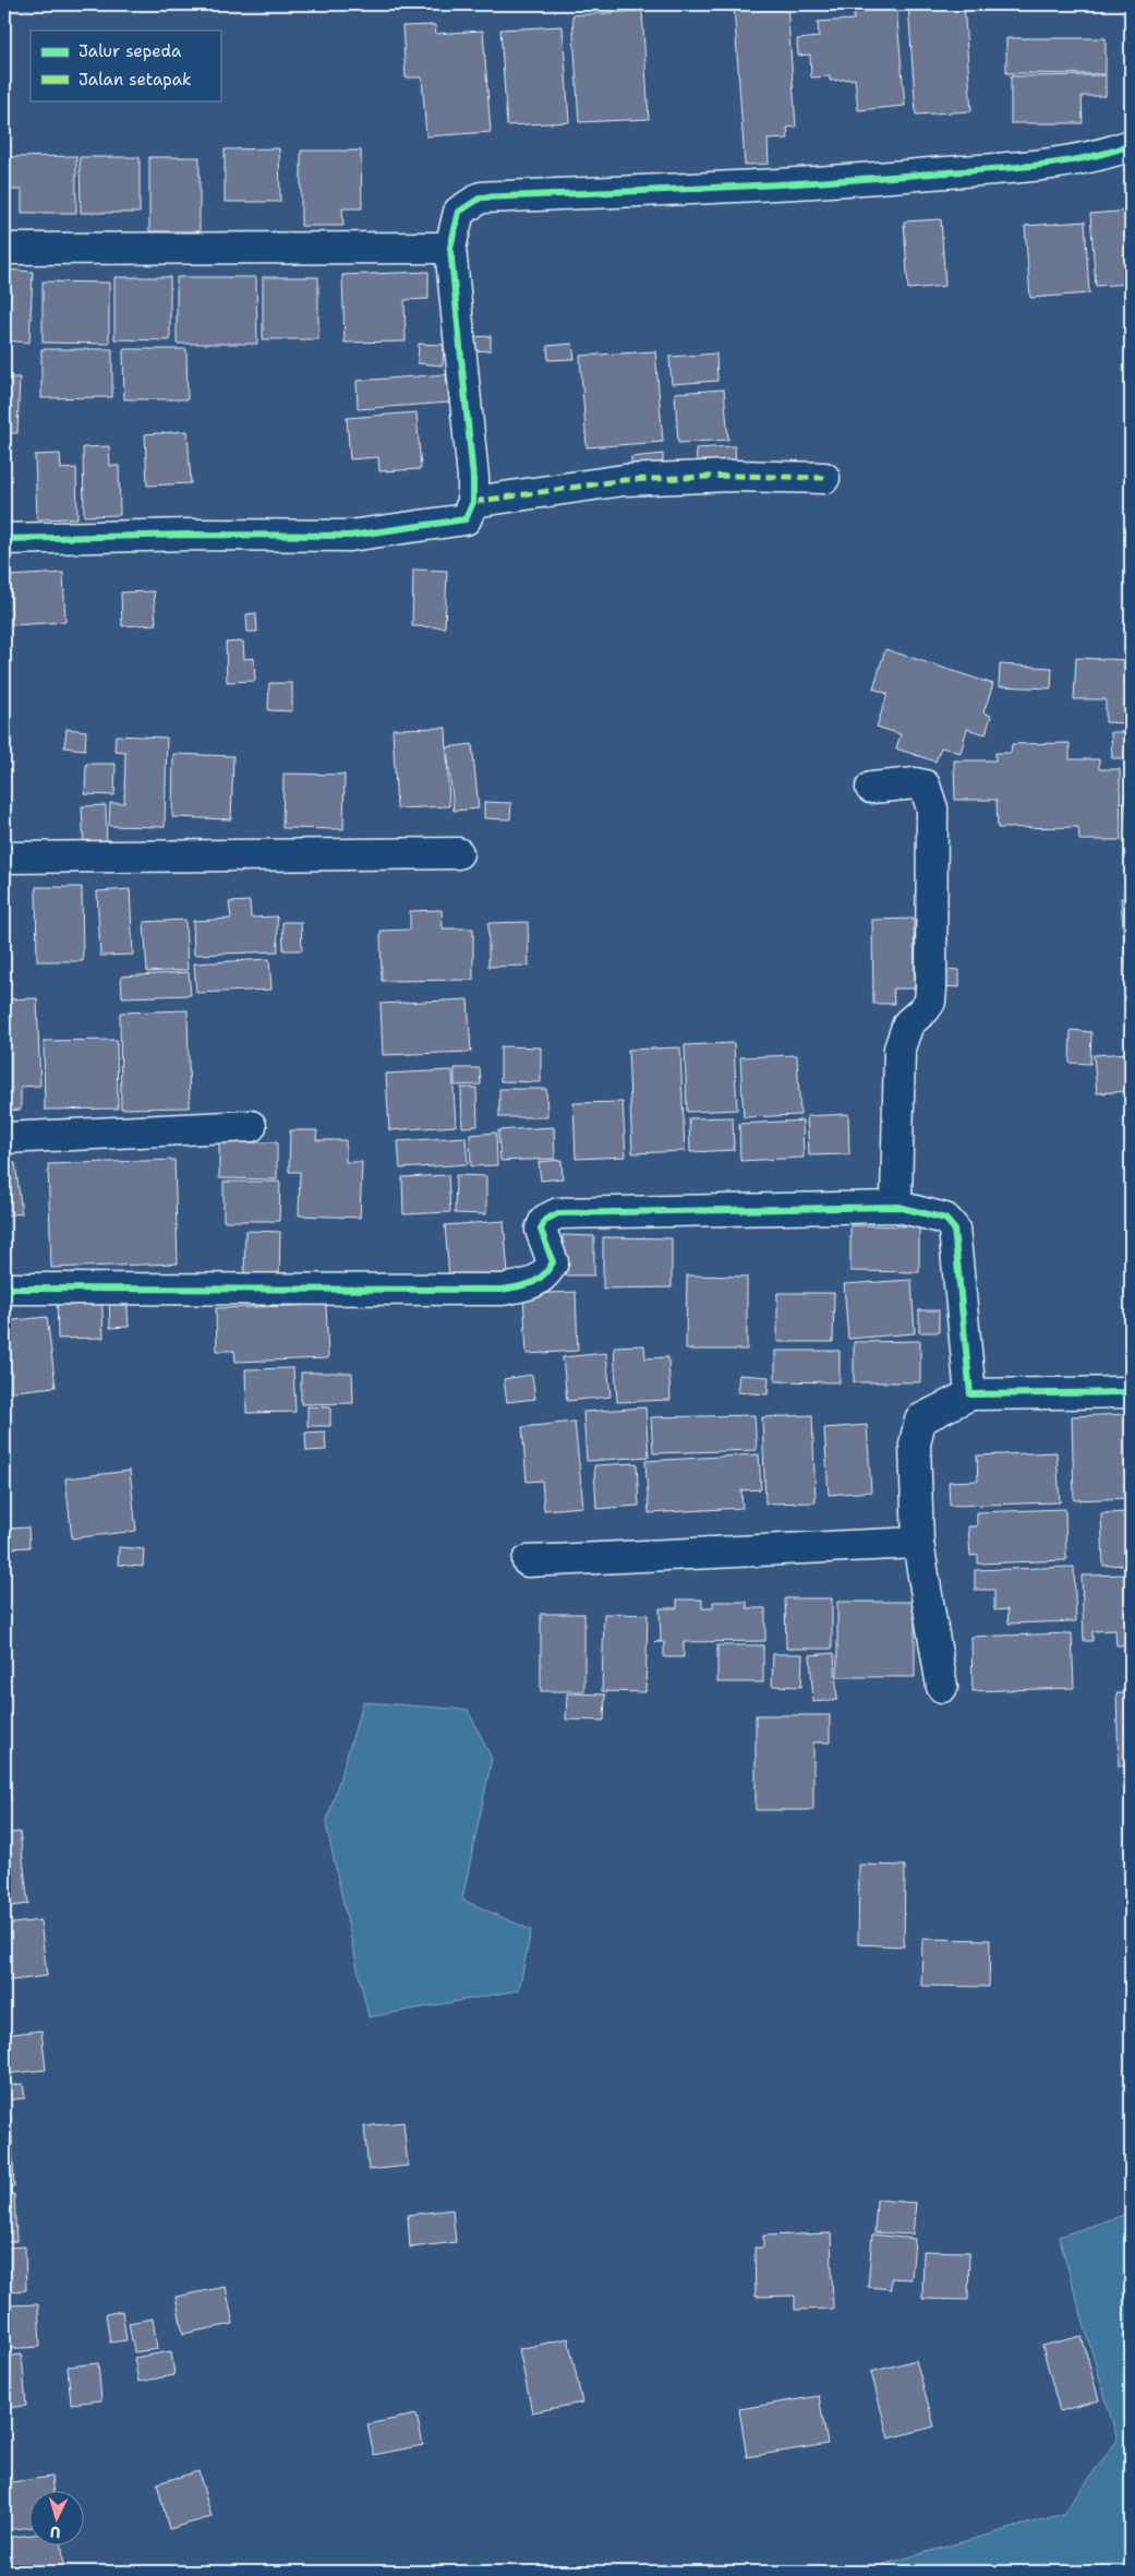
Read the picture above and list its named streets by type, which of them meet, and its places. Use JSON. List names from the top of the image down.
{
  "legend": ["Jalur sepeda", "Jalan setapak"],
  "north": "bottom"
}
